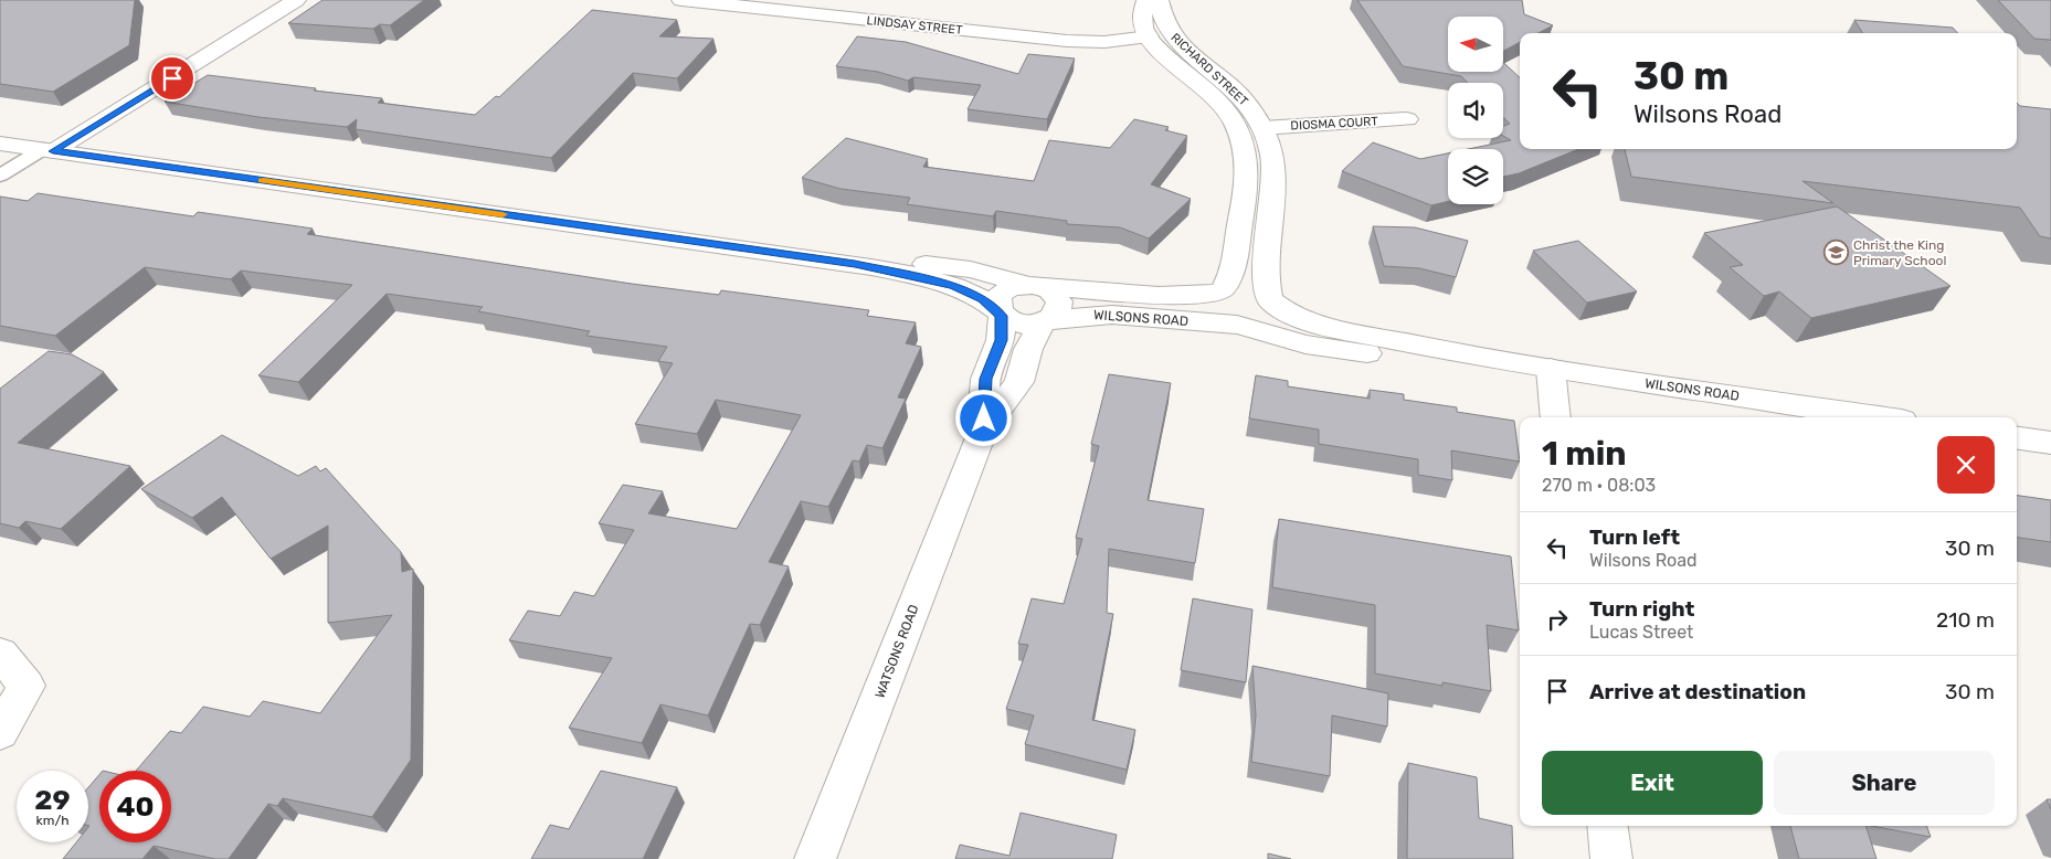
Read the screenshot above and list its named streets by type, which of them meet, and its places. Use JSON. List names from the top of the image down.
{
  "streets": {
    "street": [
      "LINDSAY STREET",
      "RICHARD STREET",
      "DIOSMA COURT",
      "WILSONS ROAD",
      "WATSONS ROAD"
    ]
  },
  "crossings": [
    ["LINDSAY STREET", "RICHARD STREET"],
    ["RICHARD STREET", "DIOSMA COURT"],
    ["RICHARD STREET", "WILSONS ROAD"],
    ["WILSONS ROAD", "WATSONS ROAD"]
  ],
  "places": {
    "school or university": ["Christ the King Primary School"]
  },
  "north": "left",
  "page": {
    "turn": ["30 m", "Wilsons Road"],
    "heading": ["1 min", "270 m · 08:03"],
    "list": [
      {
        "name": "Turn left",
        "note": "Wilsons Road",
        "value": "30 m"
      },
      {
        "name": "Turn right",
        "note": "Lucas Street",
        "value": "210 m"
      },
      {
        "name": "Arrive at destination",
        "value": "30 m"
      }
    ],
    "buttons": ["Exit", "Share"],
    "speed": "29 km/h",
    "limit": "40"
  }
}
